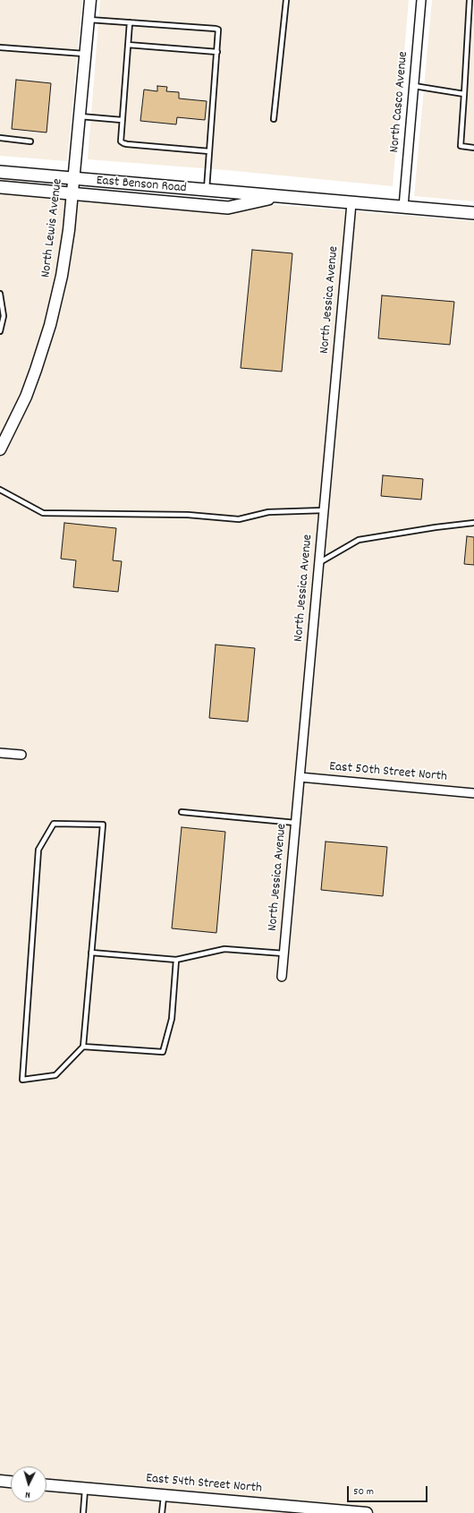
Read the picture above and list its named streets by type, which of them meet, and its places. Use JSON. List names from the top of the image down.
{
  "streets": {
    "main road": ["East Benson Road"],
    "street": [
      "North Casco Avenue",
      "North Lewis Avenue",
      "North Jessica Avenue",
      "East 50th Street North",
      "East 54th Street North"
    ]
  },
  "crossings": [
    ["North Casco Avenue", "East Benson Road"],
    ["East Benson Road", "North Lewis Avenue"],
    ["East Benson Road", "North Jessica Avenue"],
    ["North Jessica Avenue", "East 50th Street North"]
  ],
  "scale_bar": "50 m",
  "north": "bottom"
}
